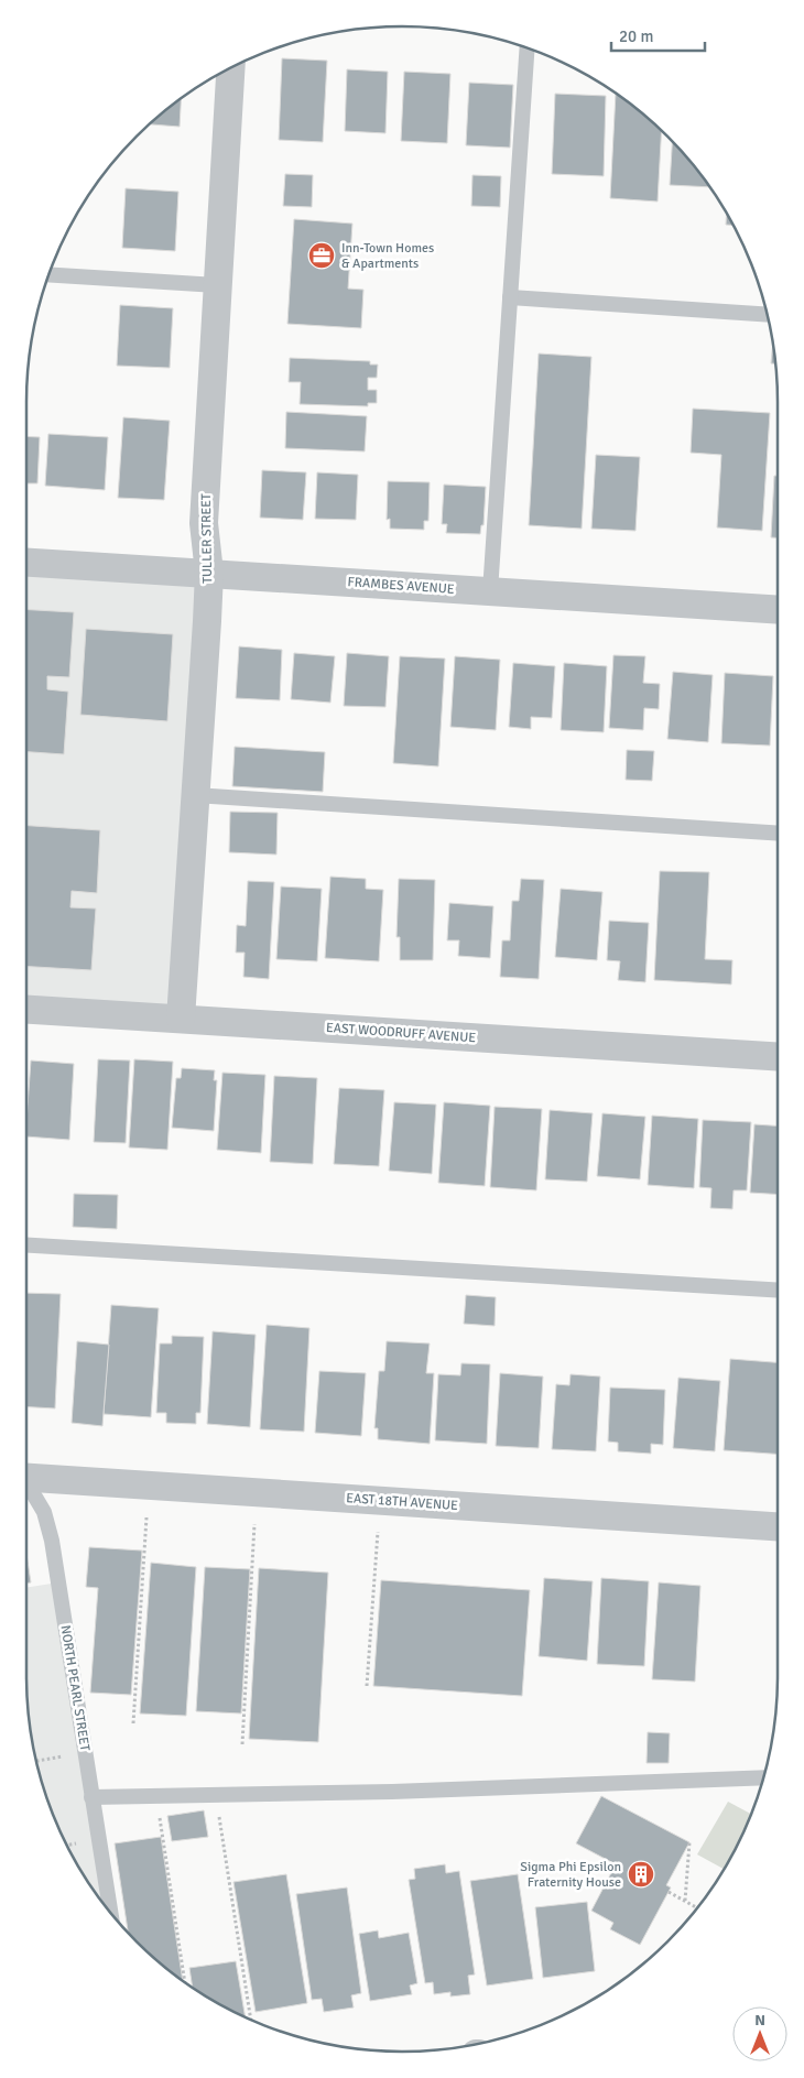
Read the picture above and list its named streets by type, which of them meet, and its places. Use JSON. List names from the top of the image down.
{
  "streets": {
    "street": [
      "TULLER STREET",
      "FRAMBES AVENUE",
      "EAST WOODRUFF AVENUE",
      "EAST 18TH AVENUE"
    ],
    "lane": ["NORTH PEARL STREET"]
  },
  "crossings": [
    ["TULLER STREET", "FRAMBES AVENUE"],
    ["TULLER STREET", "EAST WOODRUFF AVENUE"]
  ],
  "places": {
    "office": ["Inn-Town Homes & Apartments"],
    "building": ["Sigma Phi Epsilon Fraternity House"]
  },
  "scale_bar": "20 m",
  "north": "top"
}
